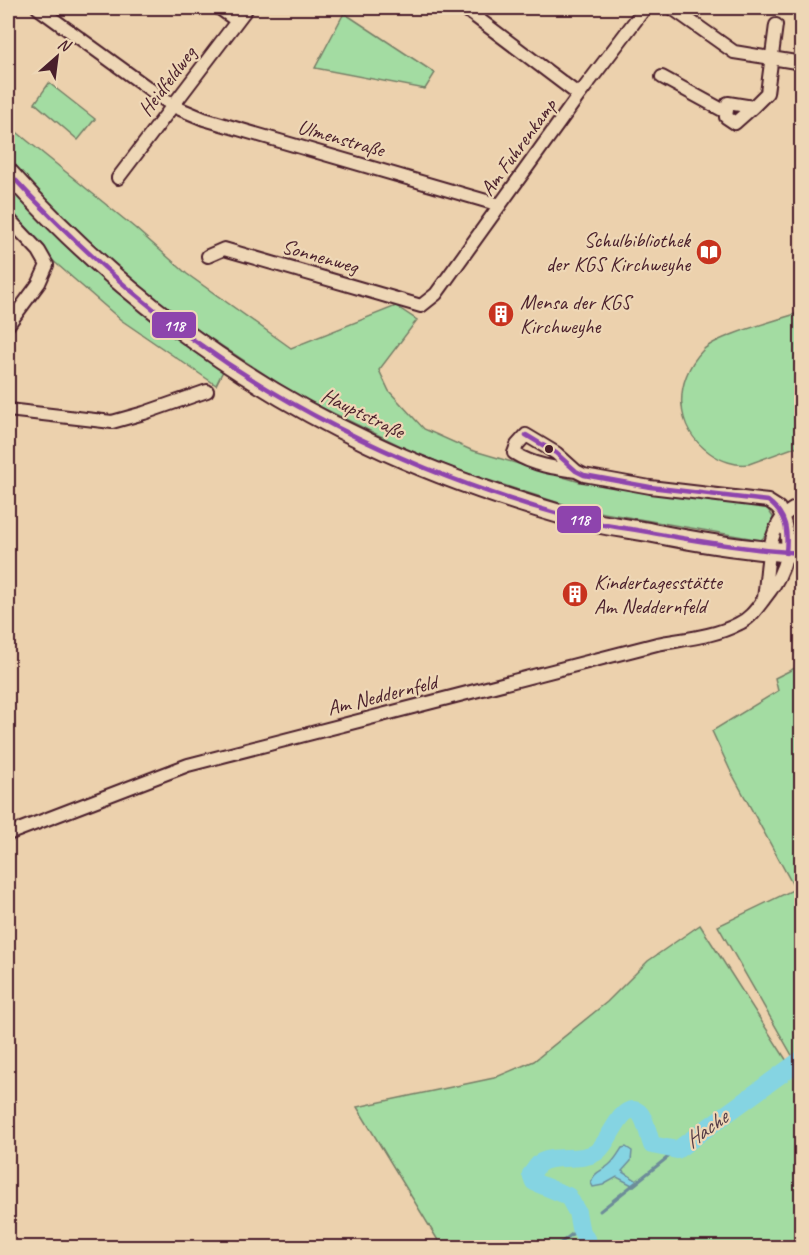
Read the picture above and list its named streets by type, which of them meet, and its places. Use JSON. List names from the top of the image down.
{
  "streets": {
    "main road": ["Hauptstraße"],
    "street": [
      "Heidfeldweg",
      "Ulmenstraße",
      "Am Fuhrenkamp",
      "Sonnenweg",
      "Am Neddernfeld"
    ]
  },
  "crossings": [
    ["Heidfeldweg", "Ulmenstraße"],
    ["Ulmenstraße", "Am Fuhrenkamp"],
    ["Am Fuhrenkamp", "Sonnenweg"],
    ["Hauptstraße", "Am Neddernfeld"]
  ],
  "water": ["Hache"],
  "places": {
    "library": ["Schulbibliothek der KGS Kirchweyhe"],
    "building": ["Mensa der KGS Kirchweyhe", "Kindertagesstätte Am Neddernfeld"]
  },
  "lines": ["transit line 118"],
  "north": "top right"
}
